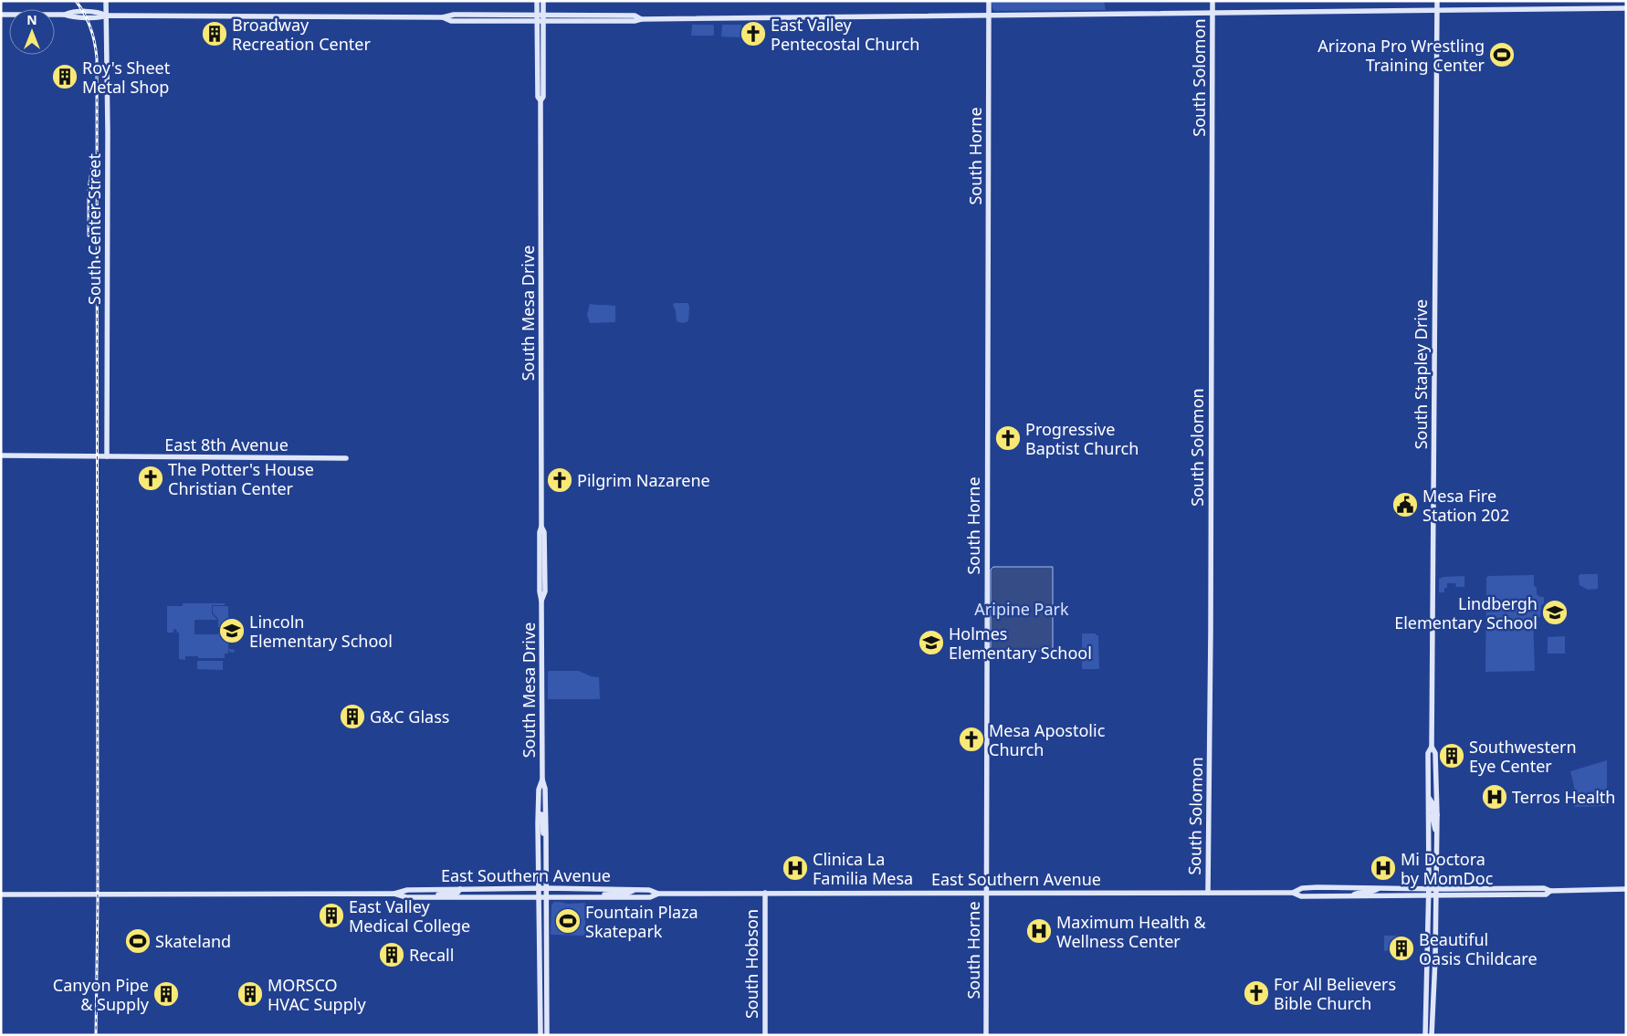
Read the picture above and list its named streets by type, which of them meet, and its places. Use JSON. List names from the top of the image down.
{
  "streets": {
    "main road": [
      "South Solomon",
      "South Horne",
      "South Center Street",
      "South Mesa Drive",
      "South Stapley Drive",
      "East 8th Avenue",
      "East Southern Avenue",
      "South Hobson"
    ]
  },
  "crossings": [
    ["South Solomon", "East Southern Avenue"],
    ["South Horne", "East Southern Avenue"],
    ["South Center Street", "East 8th Avenue"],
    ["South Mesa Drive", "East Southern Avenue"],
    ["South Stapley Drive", "East Southern Avenue"],
    ["East Southern Avenue", "South Hobson"]
  ],
  "parks": ["Aripine Park"],
  "places": {
    "building": [
      "Broadway Recreation Center",
      "Roy's Sheet Metal Shop",
      "G&C Glass",
      "Southwestern Eye Center",
      "East Valley Medical College",
      "Beautiful Oasis Childcare",
      "Recall",
      "Canyon Pipe & Supply",
      "MORSCO HVAC Supply"
    ],
    "church": [
      "East Valley Pentecostal Church",
      "Progressive Baptist Church",
      "The Potter's House Christian Center",
      "Pilgrim Nazarene",
      "Mesa Apostolic Church",
      "For All Believers Bible Church"
    ],
    "sports": ["Arizona Pro Wrestling Training Center", "Fountain Plaza Skatepark", "Skateland"],
    "public building": ["Mesa Fire Station 202"],
    "school or university": ["Lindbergh Elementary School", "Lincoln Elementary School", "Holmes Elementary School"],
    "hospital": [
      "Terros Health",
      "Clinica La Familia Mesa",
      "Mi Doctora by MomDoc",
      "Maximum Health & Wellness Center"
    ]
  },
  "north": "top"
}
